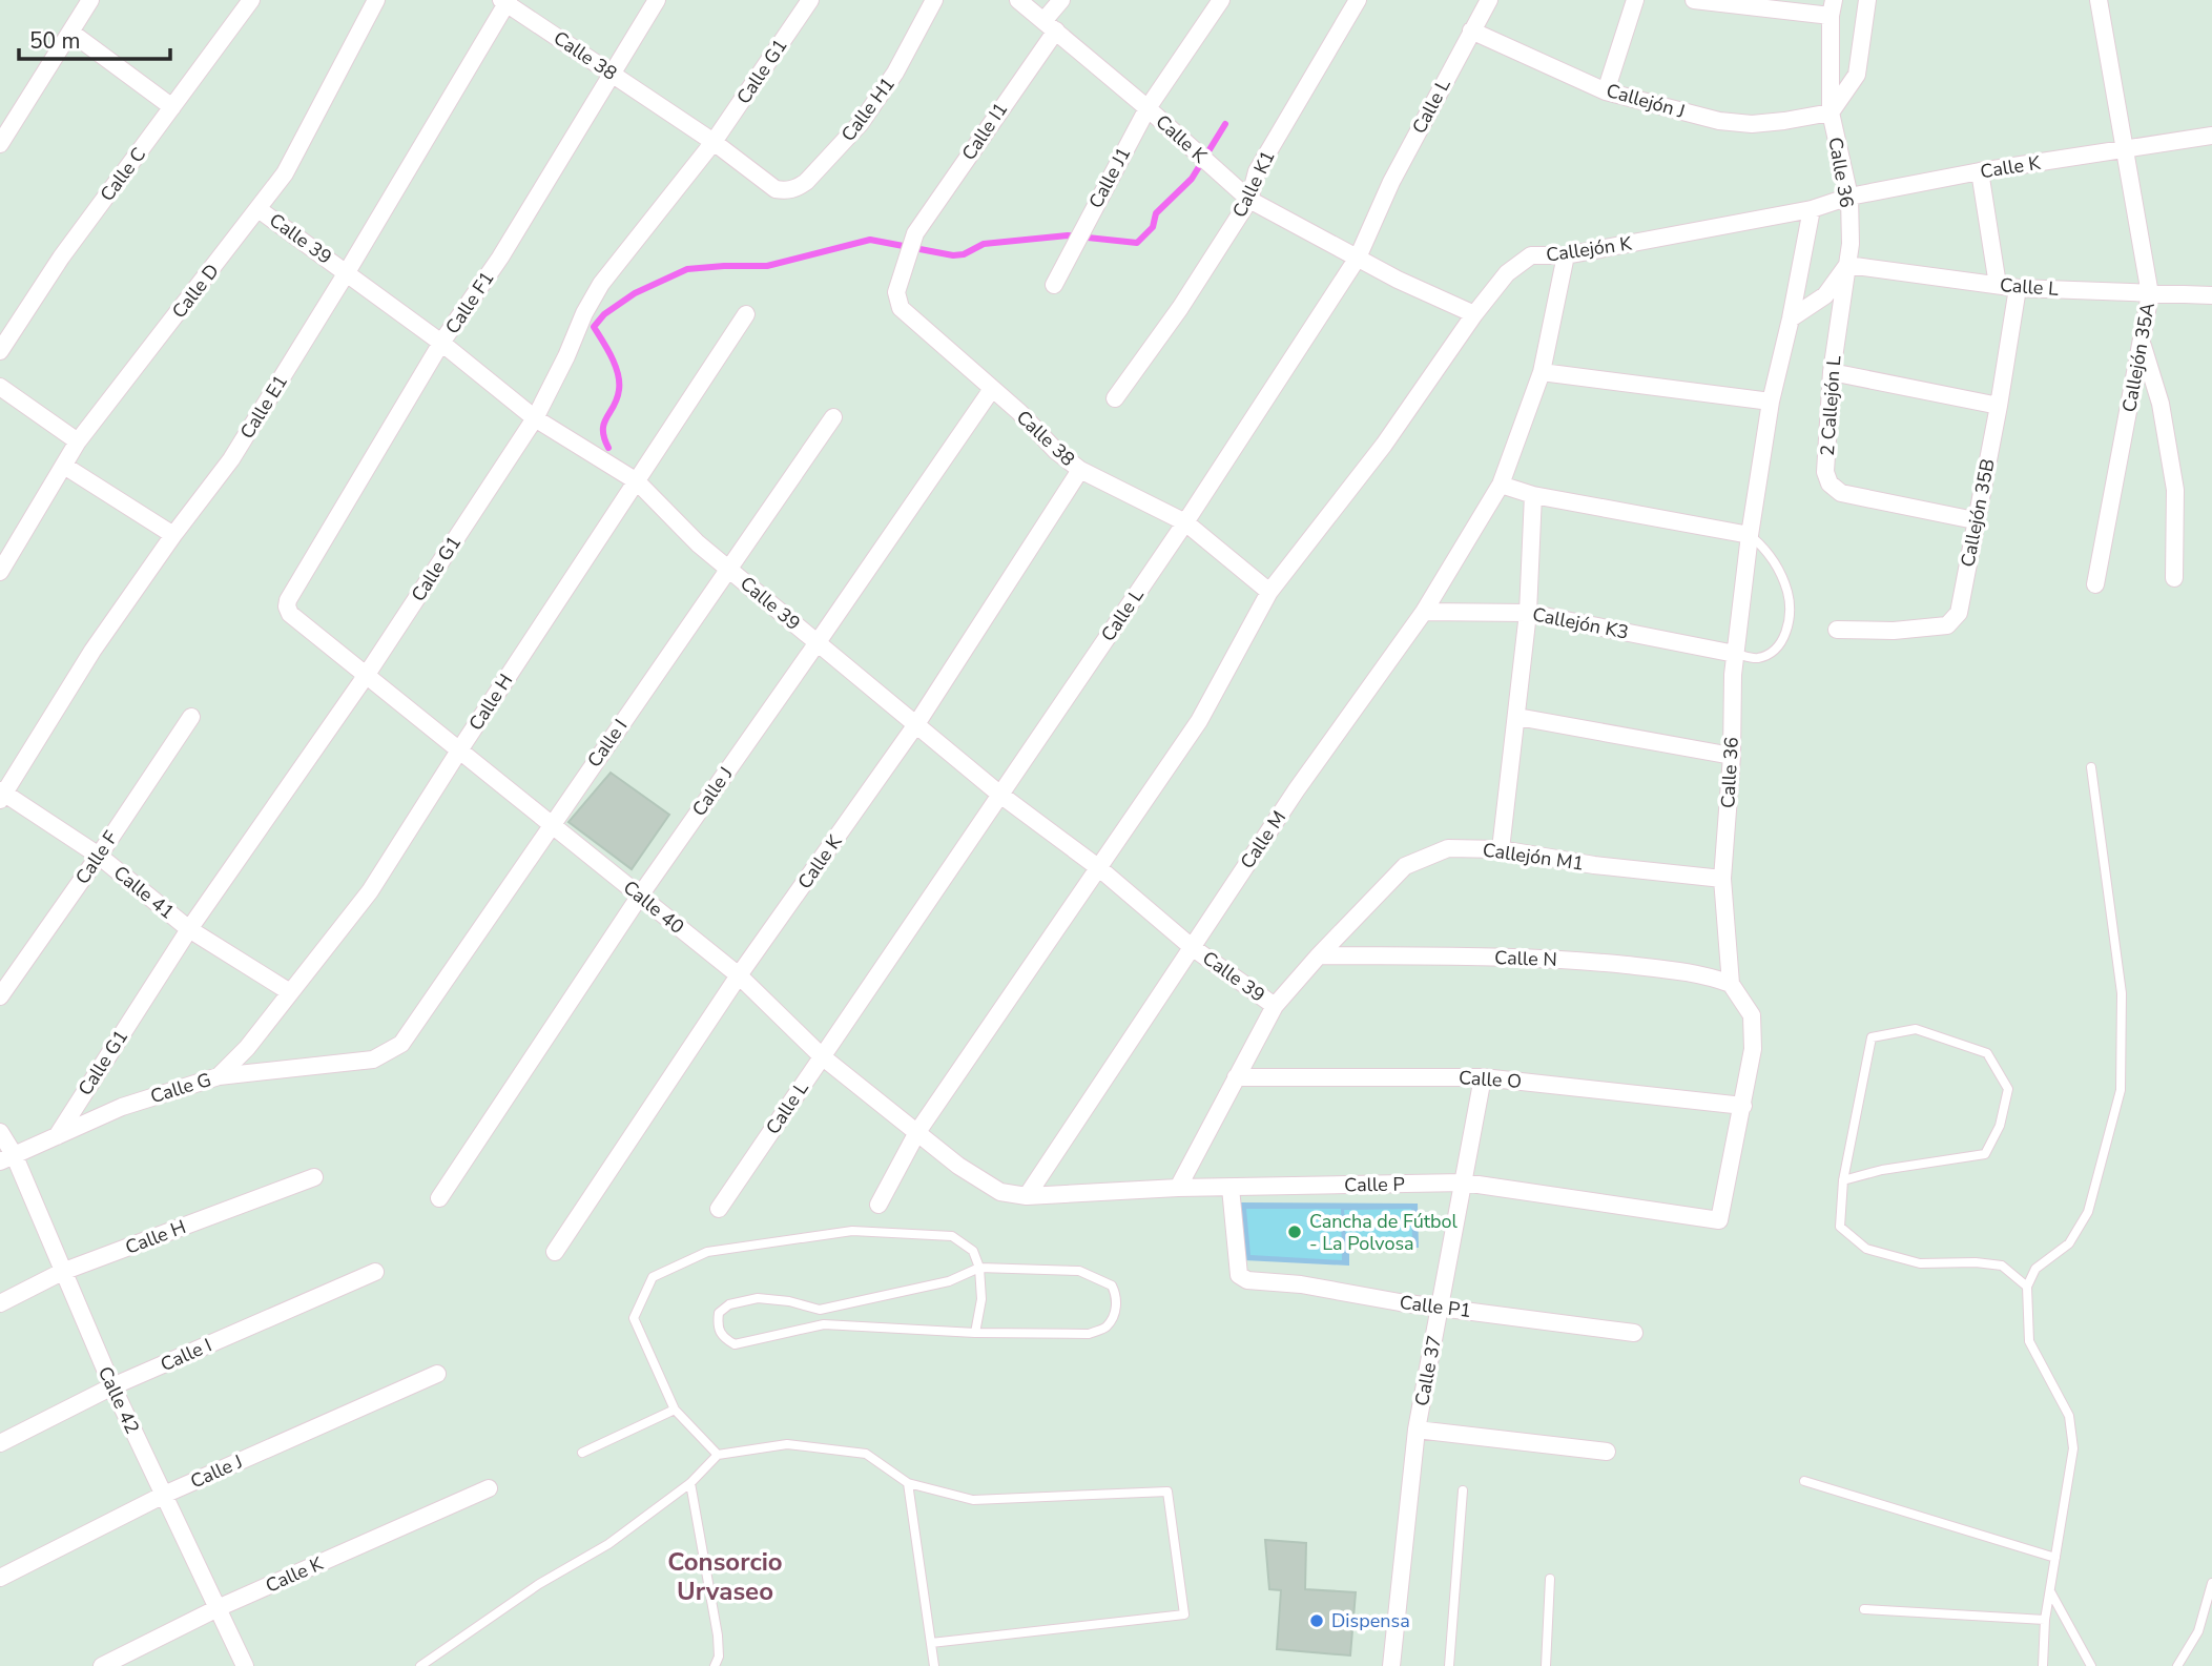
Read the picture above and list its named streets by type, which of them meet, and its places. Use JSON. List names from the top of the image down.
{
  "streets": {
    "street": [
      "Calle 38",
      "Calle G1",
      "Callejón J",
      "Calle L",
      "Calle H1",
      "Calle I1",
      "Calle K",
      "Calle 36",
      "Calle C",
      "Calle J1",
      "Calle K1",
      "Calle 39",
      "Callejón K",
      "Calle D",
      "Calle F1",
      "Callejón 35A",
      "2 Callejón L",
      "Calle E1",
      "Callejón 35B",
      "Callejón K3",
      "Calle H",
      "Calle I",
      "Calle J",
      "Calle M",
      "Callejón M1",
      "Calle F",
      "Calle 41",
      "Calle 40",
      "Calle N",
      "Calle O",
      "Calle G",
      "Calle P",
      "Calle P1",
      "Calle 37",
      "Calle 42"
    ]
  },
  "crossings": [
    ["Calle 38", "Calle G1"],
    ["Calle 38", "Calle L"],
    ["Calle 38", "Calle H1"],
    ["Calle 38", "Calle I1"],
    ["Calle 38", "Calle K"],
    ["Calle 38", "Callejón K"],
    ["Calle 38", "Calle F1"],
    ["Calle 38", "Calle E1"],
    ["Calle 38", "Calle J"],
    ["Calle G1", "Calle 39"],
    ["Calle G1", "Calle 41"],
    ["Calle G1", "Calle 40"],
    ["Calle G1", "Calle G"],
    ["Callejón J", "Calle L"],
    ["Callejón J", "Calle 36"],
    ["Calle L", "Calle K"],
    ["Calle L", "Calle 36"],
    ["Calle L", "Calle 39"],
    ["Calle L", "Callejón 35A"],
    ["Calle L", "2 Callejón L"],
    ["Calle L", "Callejón 35B"],
    ["Calle L", "Calle 40"],
    ["Calle I1", "Calle K"],
    ["Calle K", "Calle 36"],
    ["Calle K", "Calle J1"],
    ["Calle K", "Calle K1"],
    ["Calle K", "Calle 39"],
    ["Calle K", "Callejón K"],
    ["Calle K", "Callejón 35A"],
    ["Calle K", "Calle 40"],
    ["Calle K", "Calle 42"],
    ["Calle 36", "Callejón K"],
    ["Calle 36", "2 Callejón L"],
    ["Calle 36", "Callejón K3"],
    ["Calle 36", "Callejón M1"],
    ["Calle 36", "Calle N"],
    ["Calle 36", "Calle O"],
    ["Calle 36", "Calle P"],
    ["Calle 39", "Callejón K"],
    ["Calle 39", "Calle D"],
    ["Calle 39", "Calle F1"],
    ["Calle 39", "Calle E1"],
    ["Calle 39", "Calle H"],
    ["Calle 39", "Calle I"],
    ["Calle 39", "Calle J"],
    ["Calle 39", "Calle M"],
    ["Calle 39", "Callejón M1"],
    ["Callejón K", "Calle M"],
    ["Callejón K", "Calle 40"],
    ["Calle F1", "Calle 40"],
    ["2 Callejón L", "Callejón 35B"],
    ["Calle E1", "Calle 41"],
    ["Callejón K3", "Calle M"],
    ["Calle H", "Calle 41"],
    ["Calle H", "Calle 40"],
    ["Calle H", "Calle G"],
    ["Calle H", "Calle 42"],
    ["Calle I", "Calle 40"],
    ["Calle I", "Calle G"],
    ["Calle I", "Calle 42"],
    ["Calle J", "Calle 40"],
    ["Calle J", "Calle 42"],
    ["Calle M", "Calle 40"],
    ["Calle M", "Calle P"],
    ["Callejón M1", "Calle N"],
    ["Callejón M1", "Calle O"],
    ["Callejón M1", "Calle P"],
    ["Calle F", "Calle 41"],
    ["Calle 40", "Calle P"],
    ["Calle O", "Calle 37"],
    ["Calle G", "Calle 42"],
    ["Calle P", "Calle P1"],
    ["Calle P", "Calle 37"],
    ["Calle P1", "Calle 37"]
  ],
  "districts": ["Consorcio Urvaseo"],
  "places": ["Cancha de Fútbol - La Polvosa", "Dispensa"],
  "scale_bar": "50 m"
}
